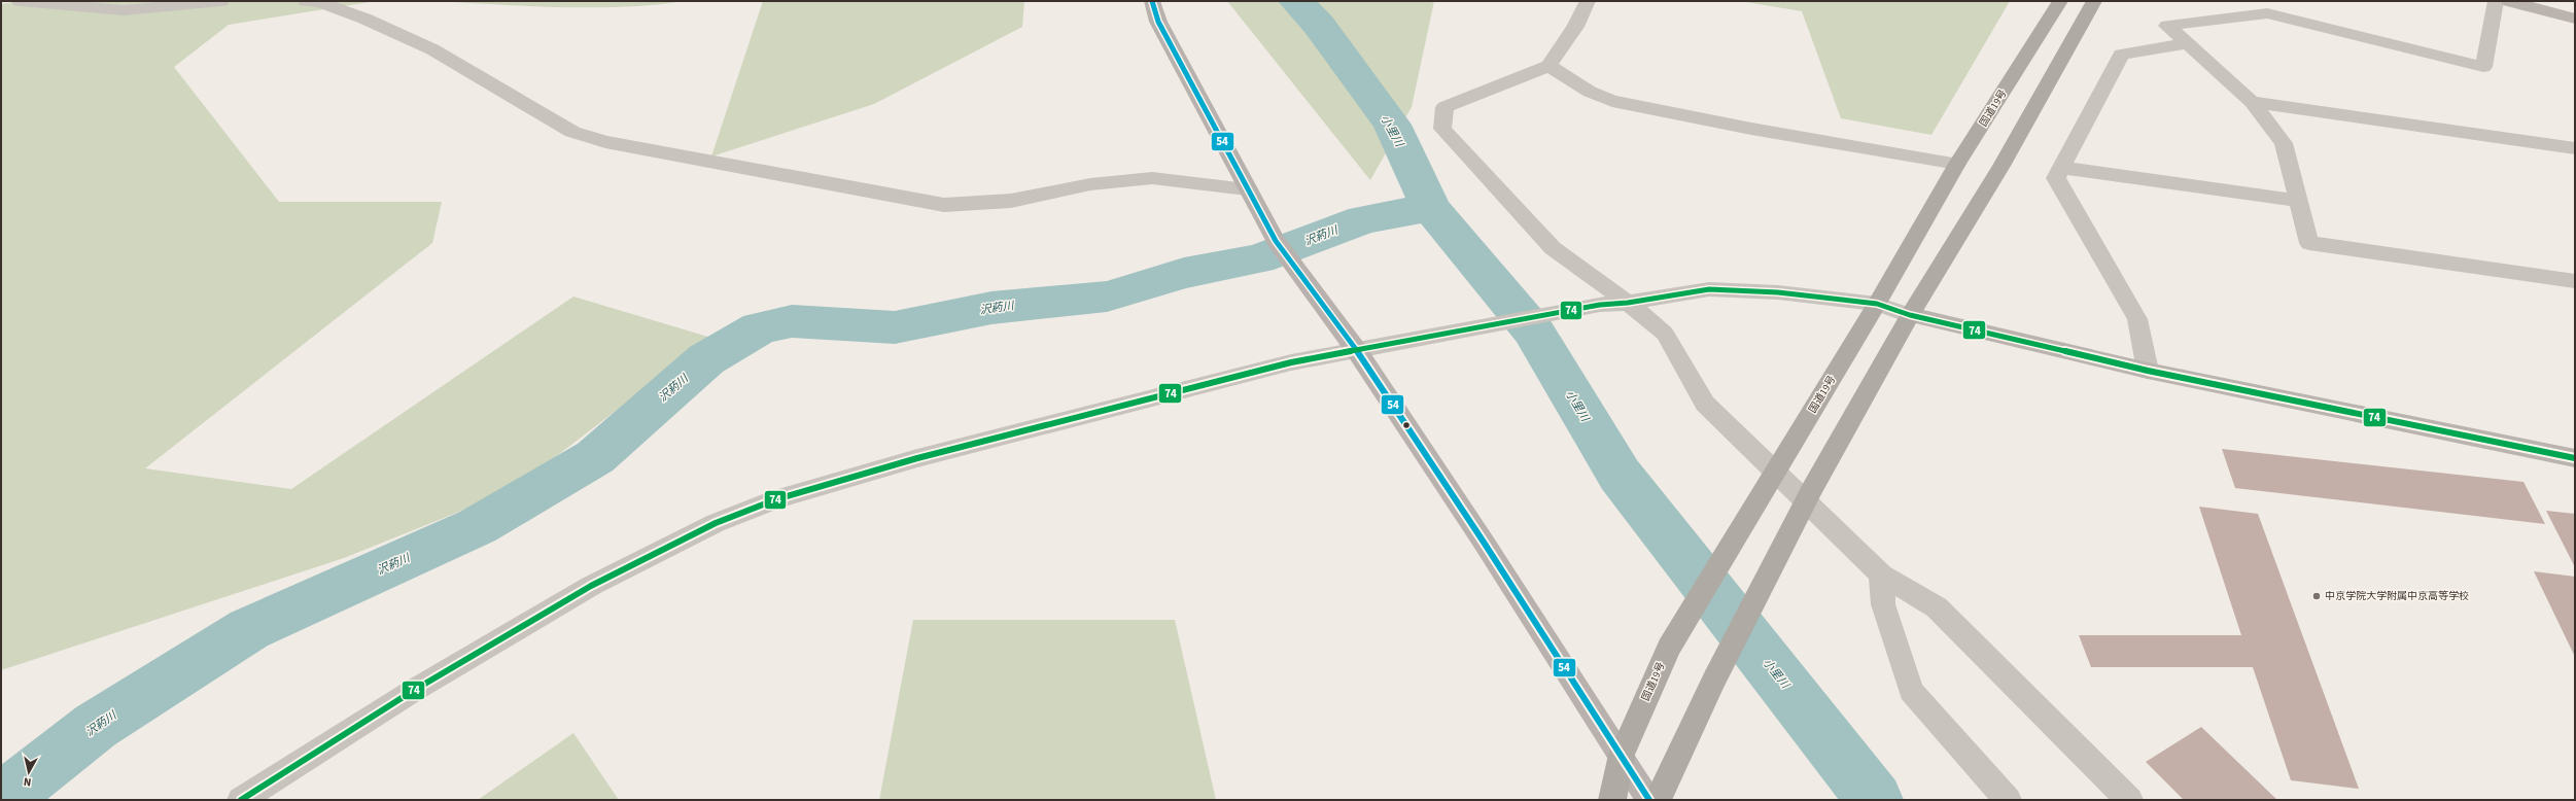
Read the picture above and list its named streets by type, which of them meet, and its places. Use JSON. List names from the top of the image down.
{
  "streets": {
    "highway": ["国道19号"]
  },
  "water": ["小里川", "沢葯川"],
  "places": ["中京学院大学附属中京高等学校"],
  "lines": ["transit line 54", "transit line 74"],
  "north": "bottom"
}
